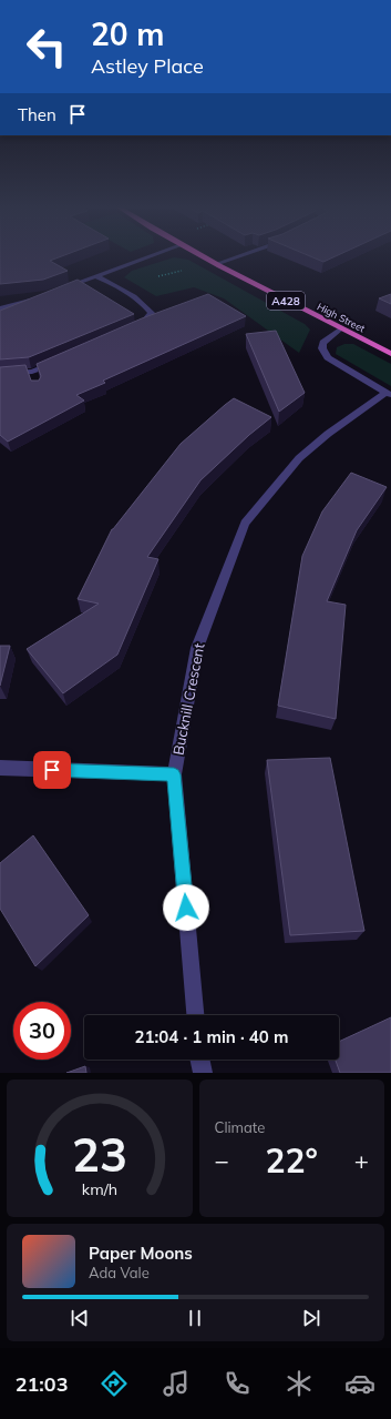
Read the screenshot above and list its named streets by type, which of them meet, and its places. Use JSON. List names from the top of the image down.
{
  "streets": {
    "highway": ["A428", "High Street"],
    "street": ["Bucknill Crescent"]
  },
  "page": {
    "turn": ["20 m", "Astley Place"],
    "then": "Then",
    "limit": "30",
    "trip": "21:04 · 1 min · 40 m",
    "tile": "Climate",
    "heat": ["−", "22°", "+"],
    "song": ["Paper Moons", "Ada Vale"],
    "tabs": "21:03",
    "gauge": ["23", "km/h"]
  }
}
